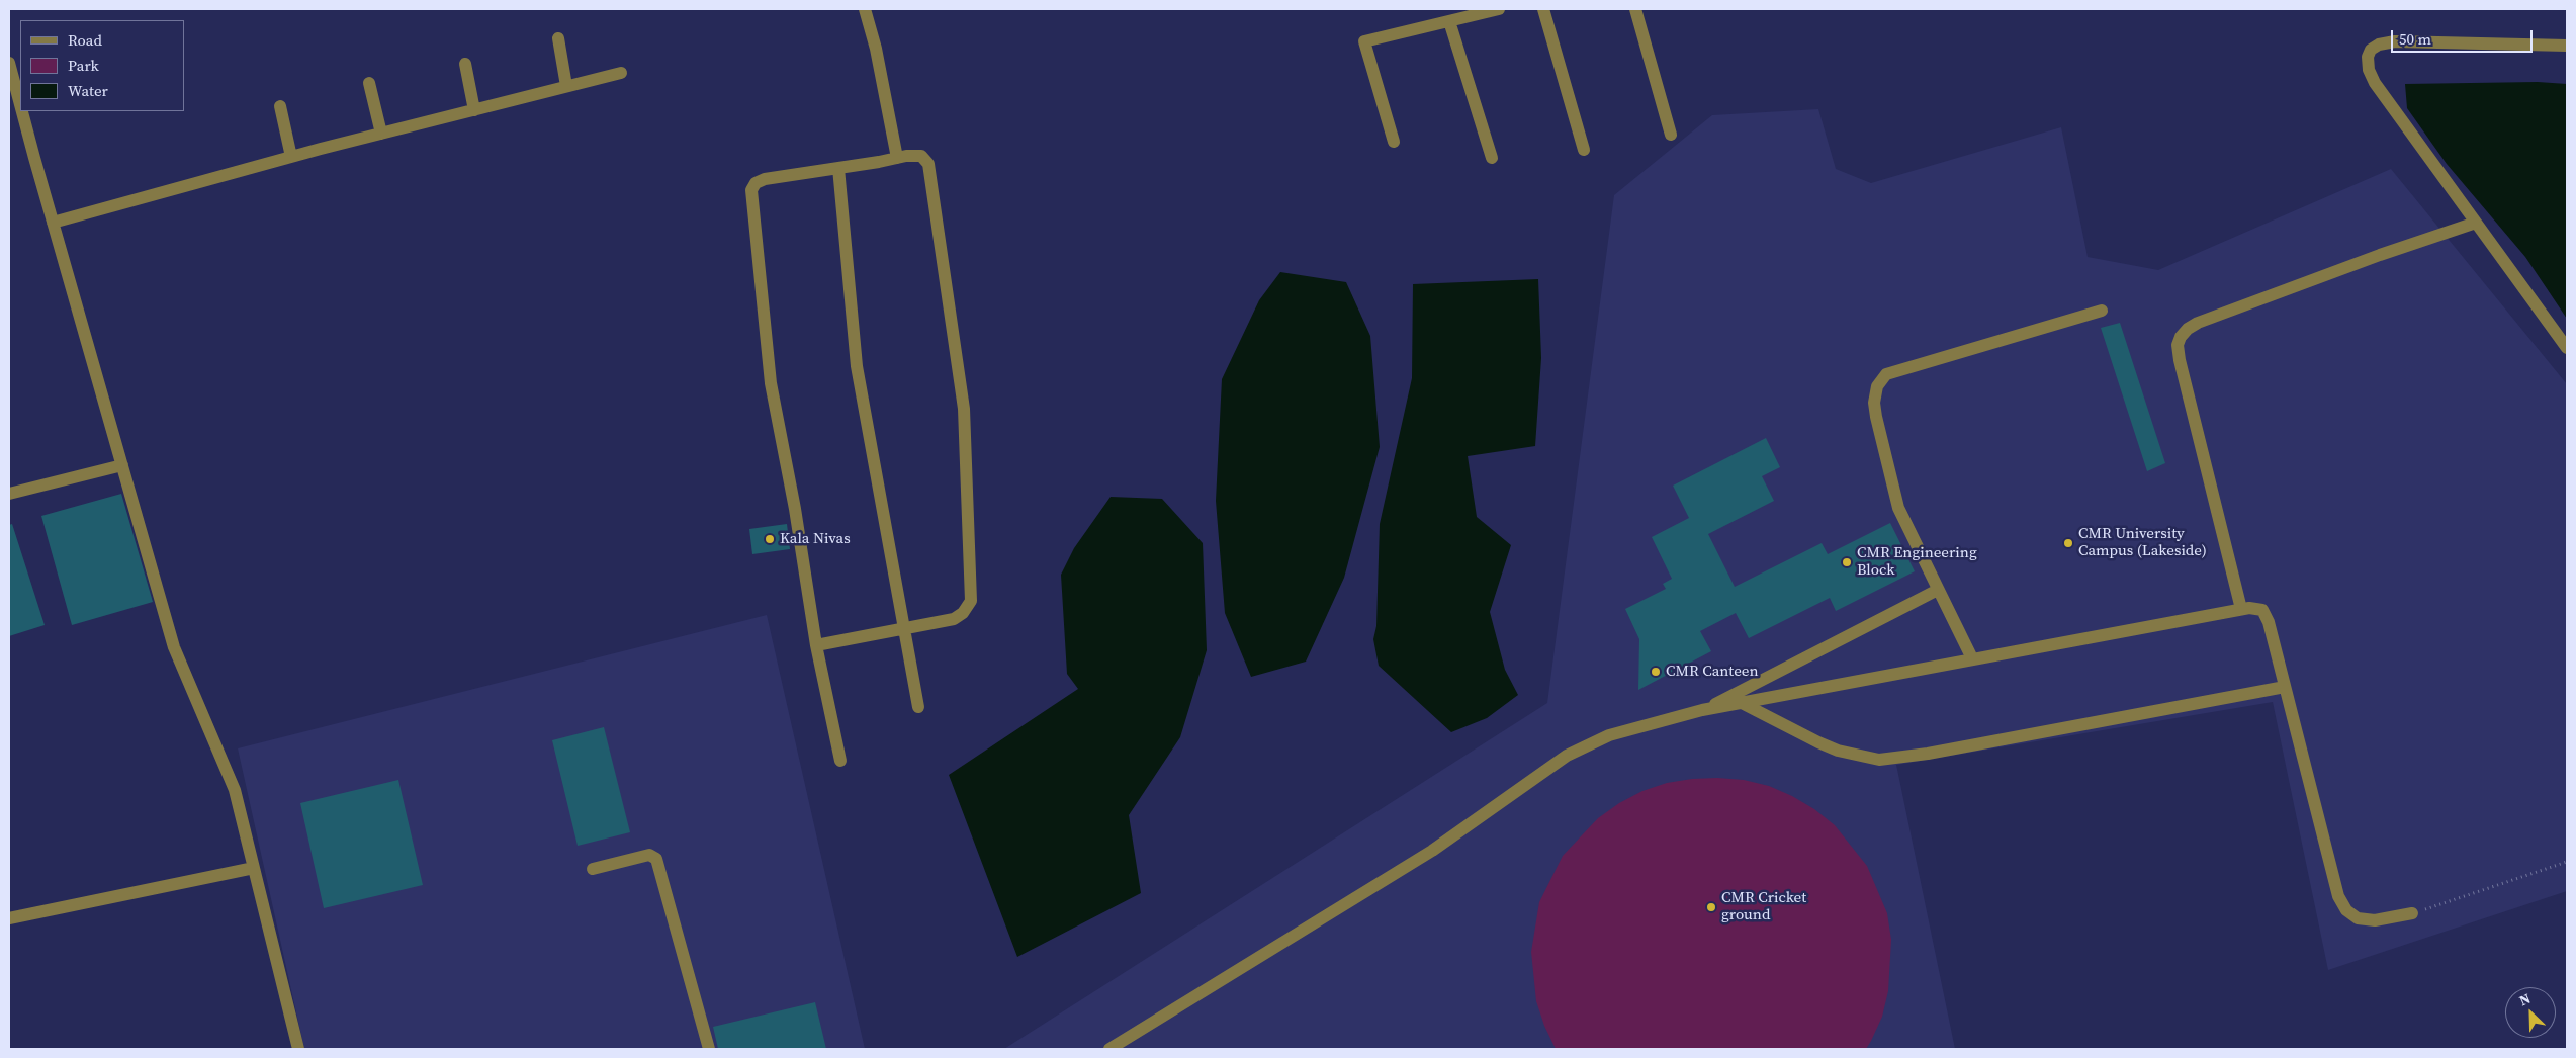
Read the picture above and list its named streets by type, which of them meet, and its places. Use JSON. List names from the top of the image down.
{
  "places": [
    "Kala Nivas",
    "CMR University Campus (Lakeside)",
    "CMR Engineering Block",
    "CMR Canteen",
    "CMR Cricket ground"
  ],
  "legend": ["Road", "Park", "Water"],
  "scale_bar": "50 m",
  "north": "top left"
}
